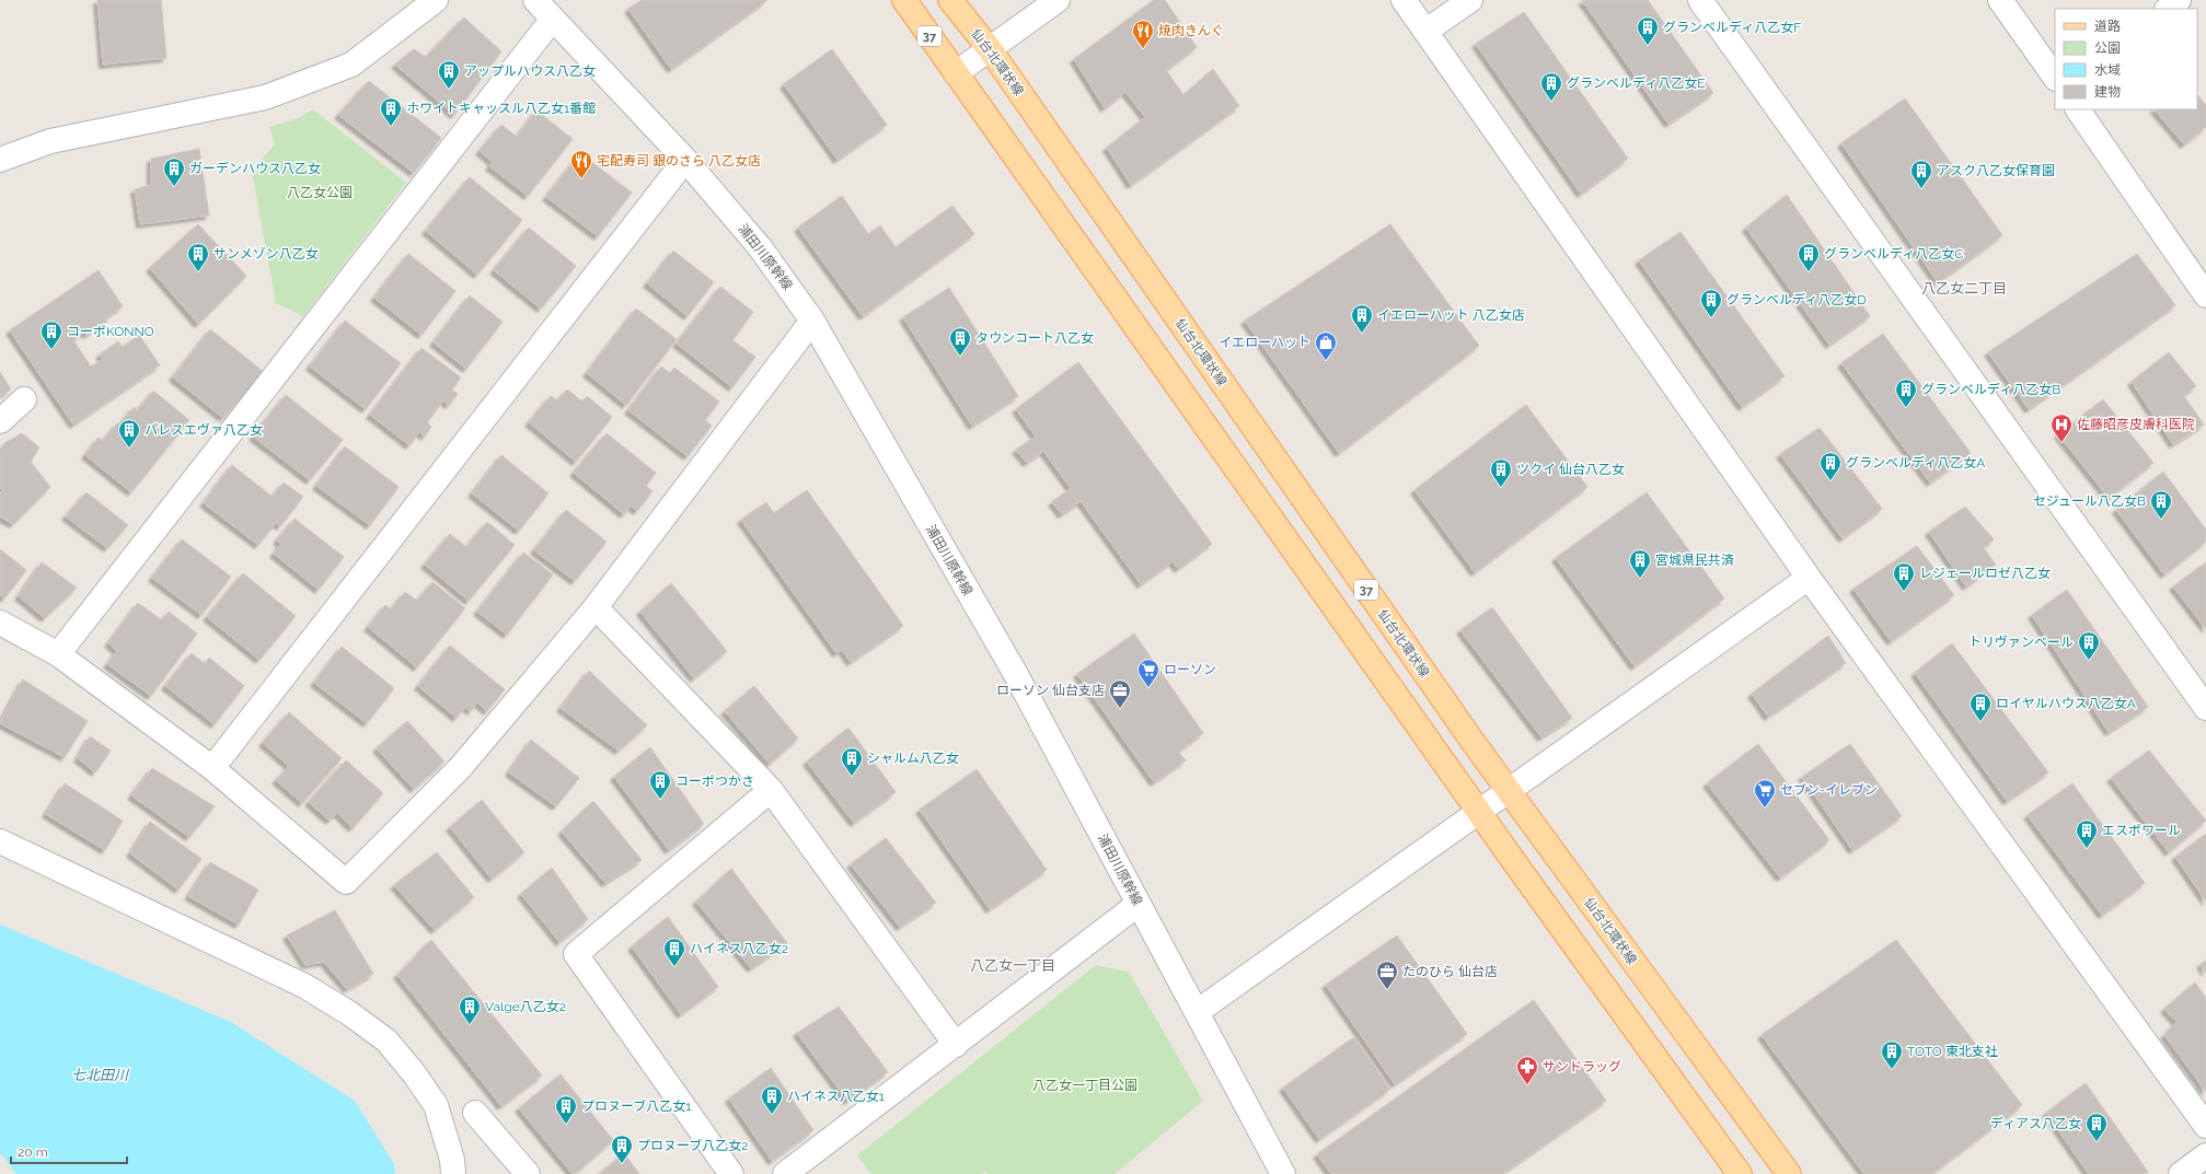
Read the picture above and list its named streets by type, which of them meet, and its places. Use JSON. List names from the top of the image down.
{
  "streets": {
    "main road": ["37", "仙台北環状線"],
    "street": ["浦田川原幹線"]
  },
  "districts": ["八乙女二丁目", "八乙女一丁目"],
  "water": ["七北田川"],
  "parks": ["八乙女公園", "八乙女一丁目公園"],
  "places": {
    "building": [
      "グランベルディ八乙女F",
      "アップルハウス八乙女",
      "グランベルディ八乙女E",
      "ホワイトキャッスル八乙女1番館",
      "ガーデンハウス八乙女",
      "アスク八乙女保育園",
      "サンメゾン八乙女",
      "グランベルディ八乙女C",
      "グランベルディ八乙女D",
      "イエローハット 八乙女店",
      "コーポKONNO",
      "タウンコート八乙女",
      "グランベルディ八乙女B",
      "パレスエヴァ八乙女",
      "グランベルディ八乙女A",
      "ツクイ 仙台八乙女",
      "セジュール八乙女B",
      "宮城県民共済",
      "レジェールロゼ八乙女",
      "トリヴァンベール",
      "ロイヤルハウス八乙女A",
      "シャルム八乙女",
      "コーポつかさ",
      "エスポワール",
      "ハイネス八乙女2",
      "Valge八乙女2",
      "TOTO 東北支社",
      "ハイネス八乙女1",
      "プロヌーブ八乙女1",
      "ディアス八乙女",
      "プロヌーブ八乙女2"
    ],
    "restaurant": ["焼肉きんぐ", "宅配寿司 銀のさら 八乙女店"],
    "shop": ["イエローハット"],
    "hospital": ["佐藤昭彦皮膚科医院"],
    "supermarket": ["ローソン", "セブン-イレブン"],
    "office": ["ローソン 仙台支店", "たのひら 仙台店"],
    "pharmacy": ["サンドラッグ"]
  },
  "legend": [
    "道路",
    "公園",
    "水域",
    "建物"
  ],
  "scale_bar": "20 m"
}
